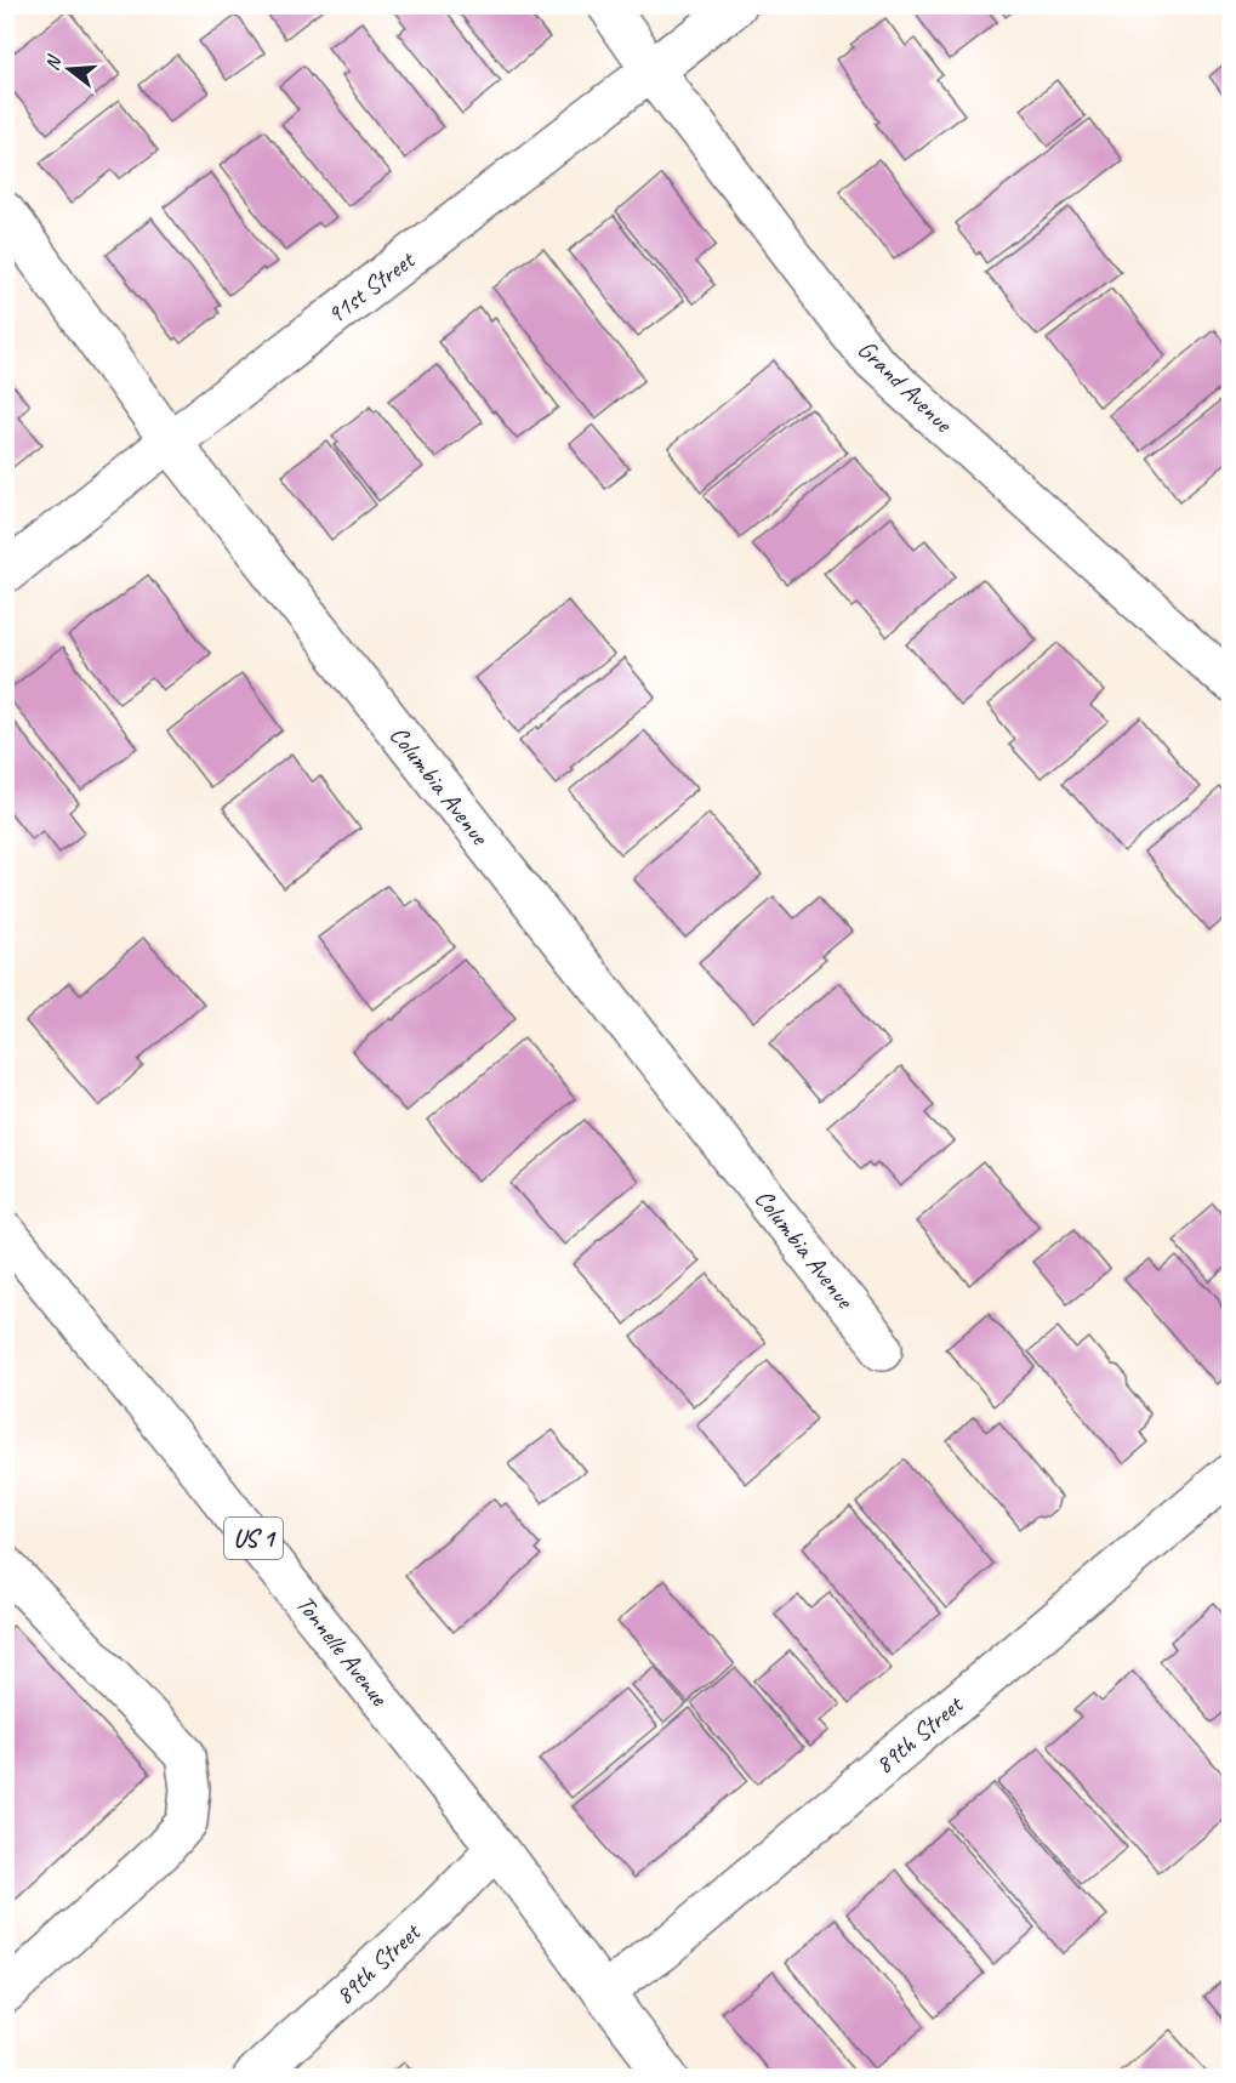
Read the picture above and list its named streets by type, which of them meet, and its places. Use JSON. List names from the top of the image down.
{
  "streets": {
    "street": [
      "91st Street",
      "Grand Avenue",
      "Columbia Avenue",
      "US 1",
      "Tonnelle Avenue",
      "89th Street"
    ]
  },
  "crossings": [
    ["91st Street", "Grand Avenue"],
    ["91st Street", "Columbia Avenue"],
    ["Tonnelle Avenue", "89th Street"]
  ],
  "north": "left"
}
